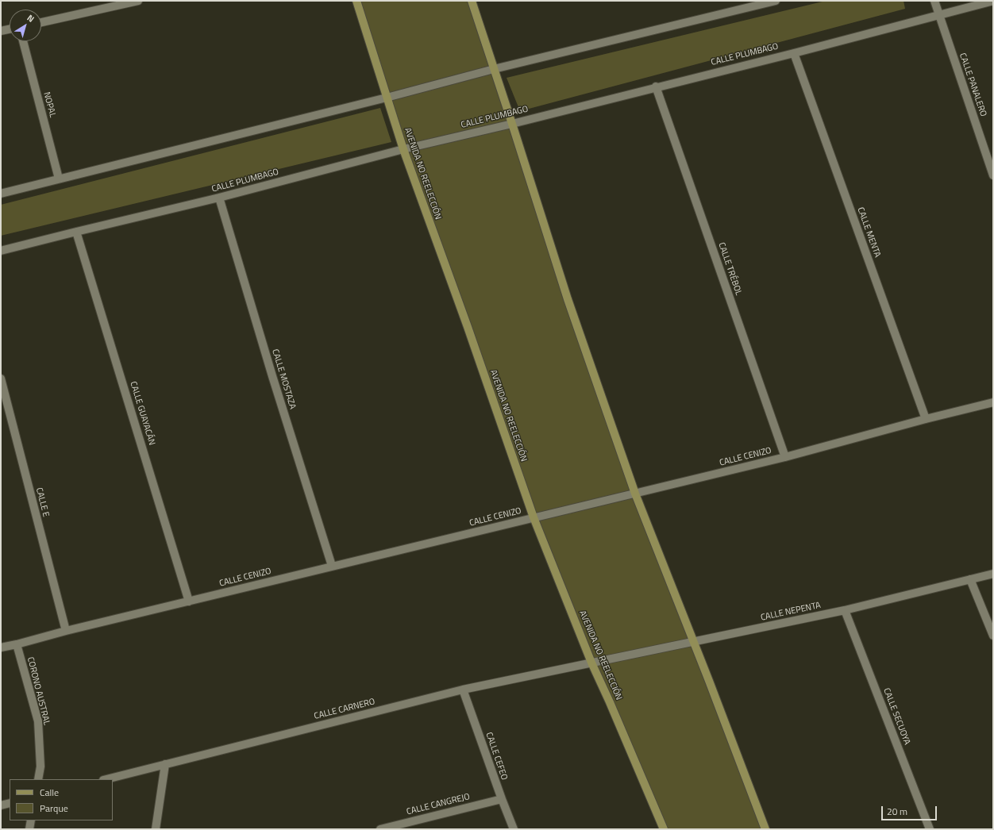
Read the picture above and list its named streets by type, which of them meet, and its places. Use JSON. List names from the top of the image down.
{
  "streets": {
    "main road": ["AVENIDA NO REELECCIÓN"],
    "street": [
      "CALLE PLUMBAGO",
      "CALLE PANALERO",
      "NOPAL",
      "CALLE MENTA",
      "CALLE TRÉBOL",
      "CALLE MOSTAZA",
      "CALLE GUAYACÁN",
      "CALLE CENIZO",
      "CALLE E",
      "CALLE NEPENTA",
      "CORONO AUSTRAL",
      "CALLE CARNERO",
      "CALLE SECUOYA",
      "CALLE CEFEO",
      "CALLE CANGREJO"
    ]
  },
  "crossings": [
    ["CALLE PLUMBAGO", "CALLE PANALERO"],
    ["CALLE PLUMBAGO", "AVENIDA NO REELECCIÓN"],
    ["CALLE PLUMBAGO", "CALLE MENTA"],
    ["CALLE PLUMBAGO", "CALLE TRÉBOL"],
    ["CALLE PLUMBAGO", "CALLE MOSTAZA"],
    ["CALLE PLUMBAGO", "CALLE GUAYACÁN"],
    ["AVENIDA NO REELECCIÓN", "CALLE CENIZO"],
    ["AVENIDA NO REELECCIÓN", "CALLE NEPENTA"],
    ["AVENIDA NO REELECCIÓN", "CALLE CARNERO"],
    ["CALLE MENTA", "CALLE CENIZO"],
    ["CALLE TRÉBOL", "CALLE CENIZO"],
    ["CALLE MOSTAZA", "CALLE CENIZO"],
    ["CALLE GUAYACÁN", "CALLE CENIZO"],
    ["CALLE CENIZO", "CALLE E"],
    ["CALLE CENIZO", "CORONO AUSTRAL"],
    ["CALLE NEPENTA", "CALLE CARNERO"],
    ["CALLE NEPENTA", "CALLE SECUOYA"],
    ["CALLE CARNERO", "CALLE CEFEO"],
    ["CALLE CEFEO", "CALLE CANGREJO"]
  ],
  "legend": ["Calle", "Parque"],
  "scale_bar": "20 m",
  "north": "top right"
}
